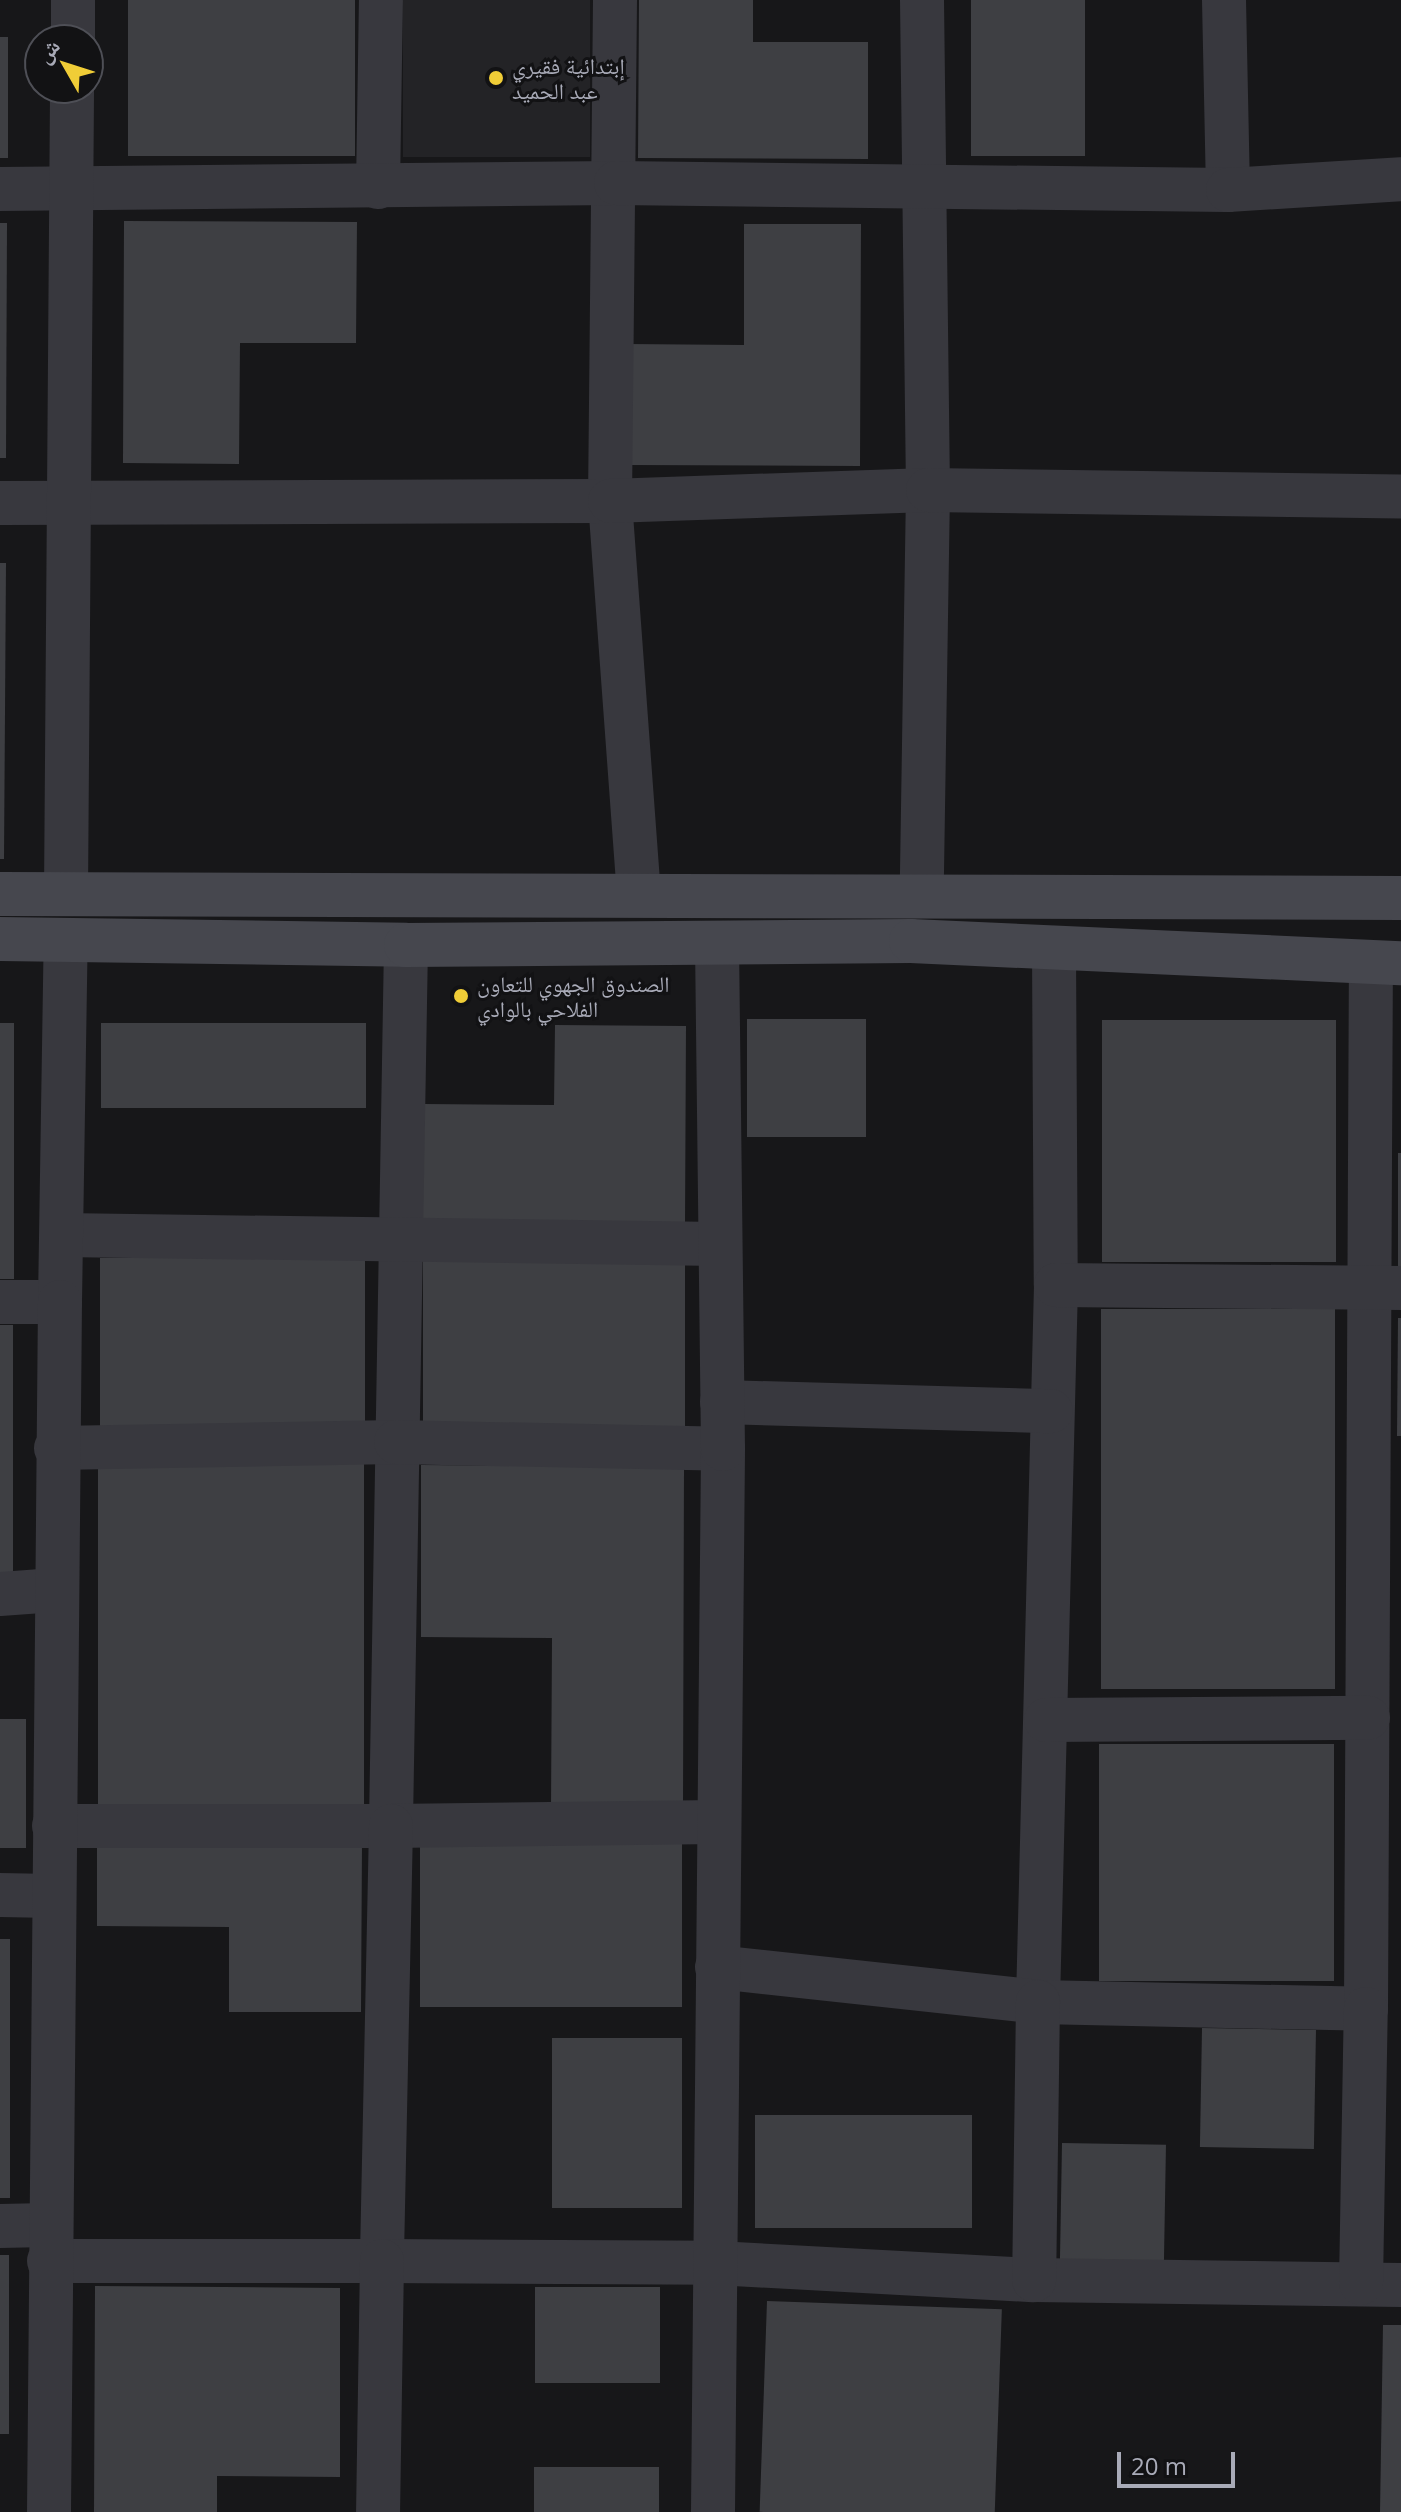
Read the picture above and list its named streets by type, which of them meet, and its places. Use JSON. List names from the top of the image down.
{
  "places": ["إبتدائية فقيري عبد الحميد", "الصندوق الجهوي للتعاون الفلاحي بالوادي"],
  "scale_bar": "20 m",
  "north": "top left"
}
